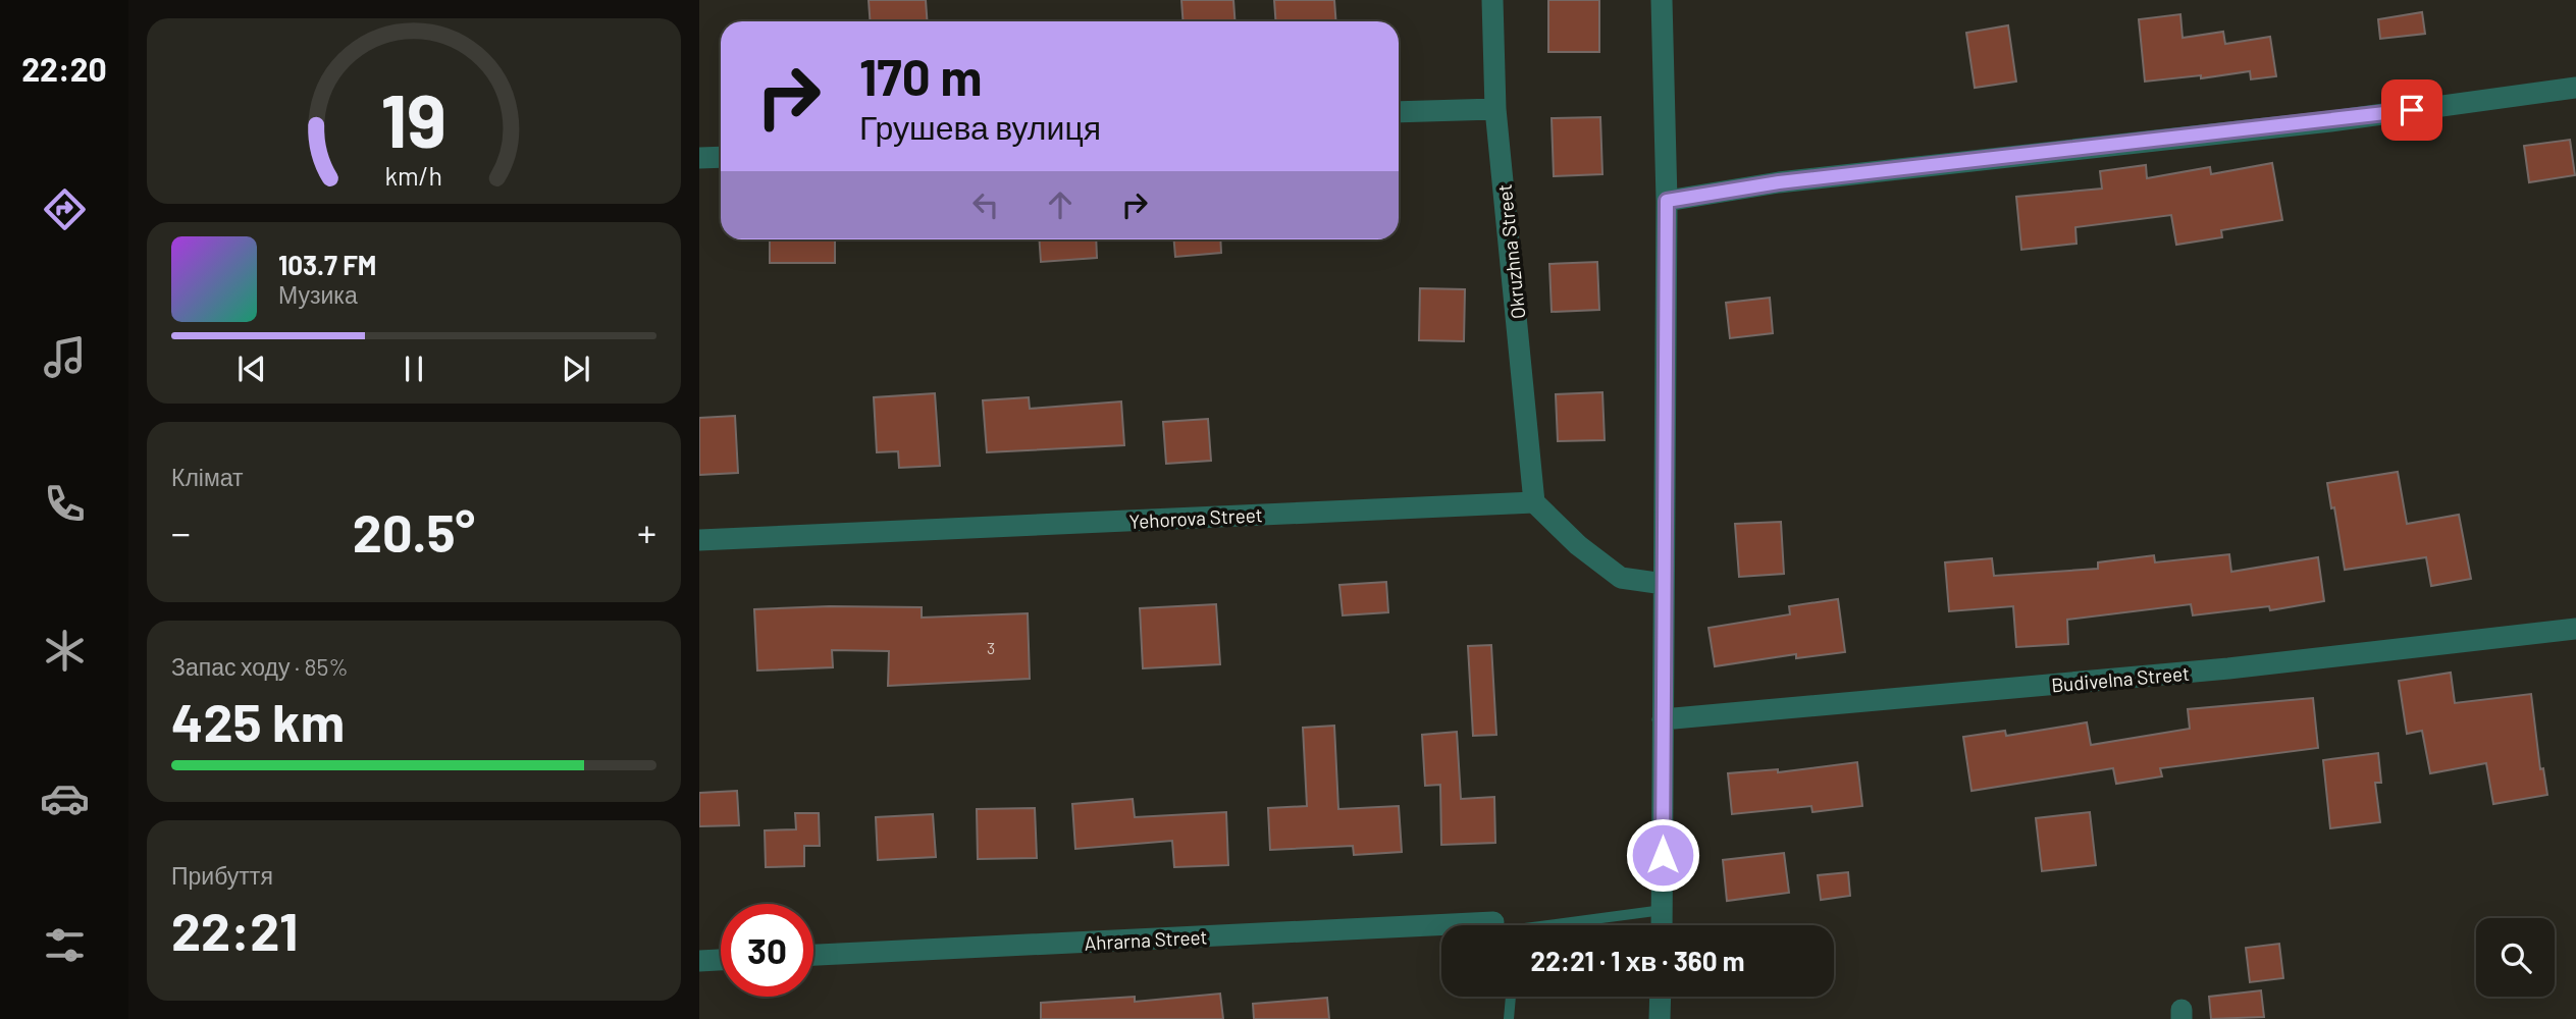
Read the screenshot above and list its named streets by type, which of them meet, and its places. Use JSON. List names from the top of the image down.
{
  "streets": {
    "street": [
      "Okruzhna Street",
      "Yehorova Street",
      "Budivelna Street",
      "Ahrarna Street"
    ]
  },
  "crossings": [
    ["Okruzhna Street", "Yehorova Street"]
  ],
  "house_numbers": ["3"],
  "page": {
    "tabs": "22:20",
    "turn": ["170 m", "Грушева вулиця"],
    "song": ["103.7 FM", "Музика"],
    "tile": [
      "Клімат",
      ["Запас ходу · 85%", "425 km"],
      ["Прибуття", "22:21"]
    ],
    "heat": ["−", "20.5°", "+"],
    "limit": "30",
    "trip": "22:21 · 1 хв · 360 m",
    "gauge": ["19", "km/h"]
  }
}
